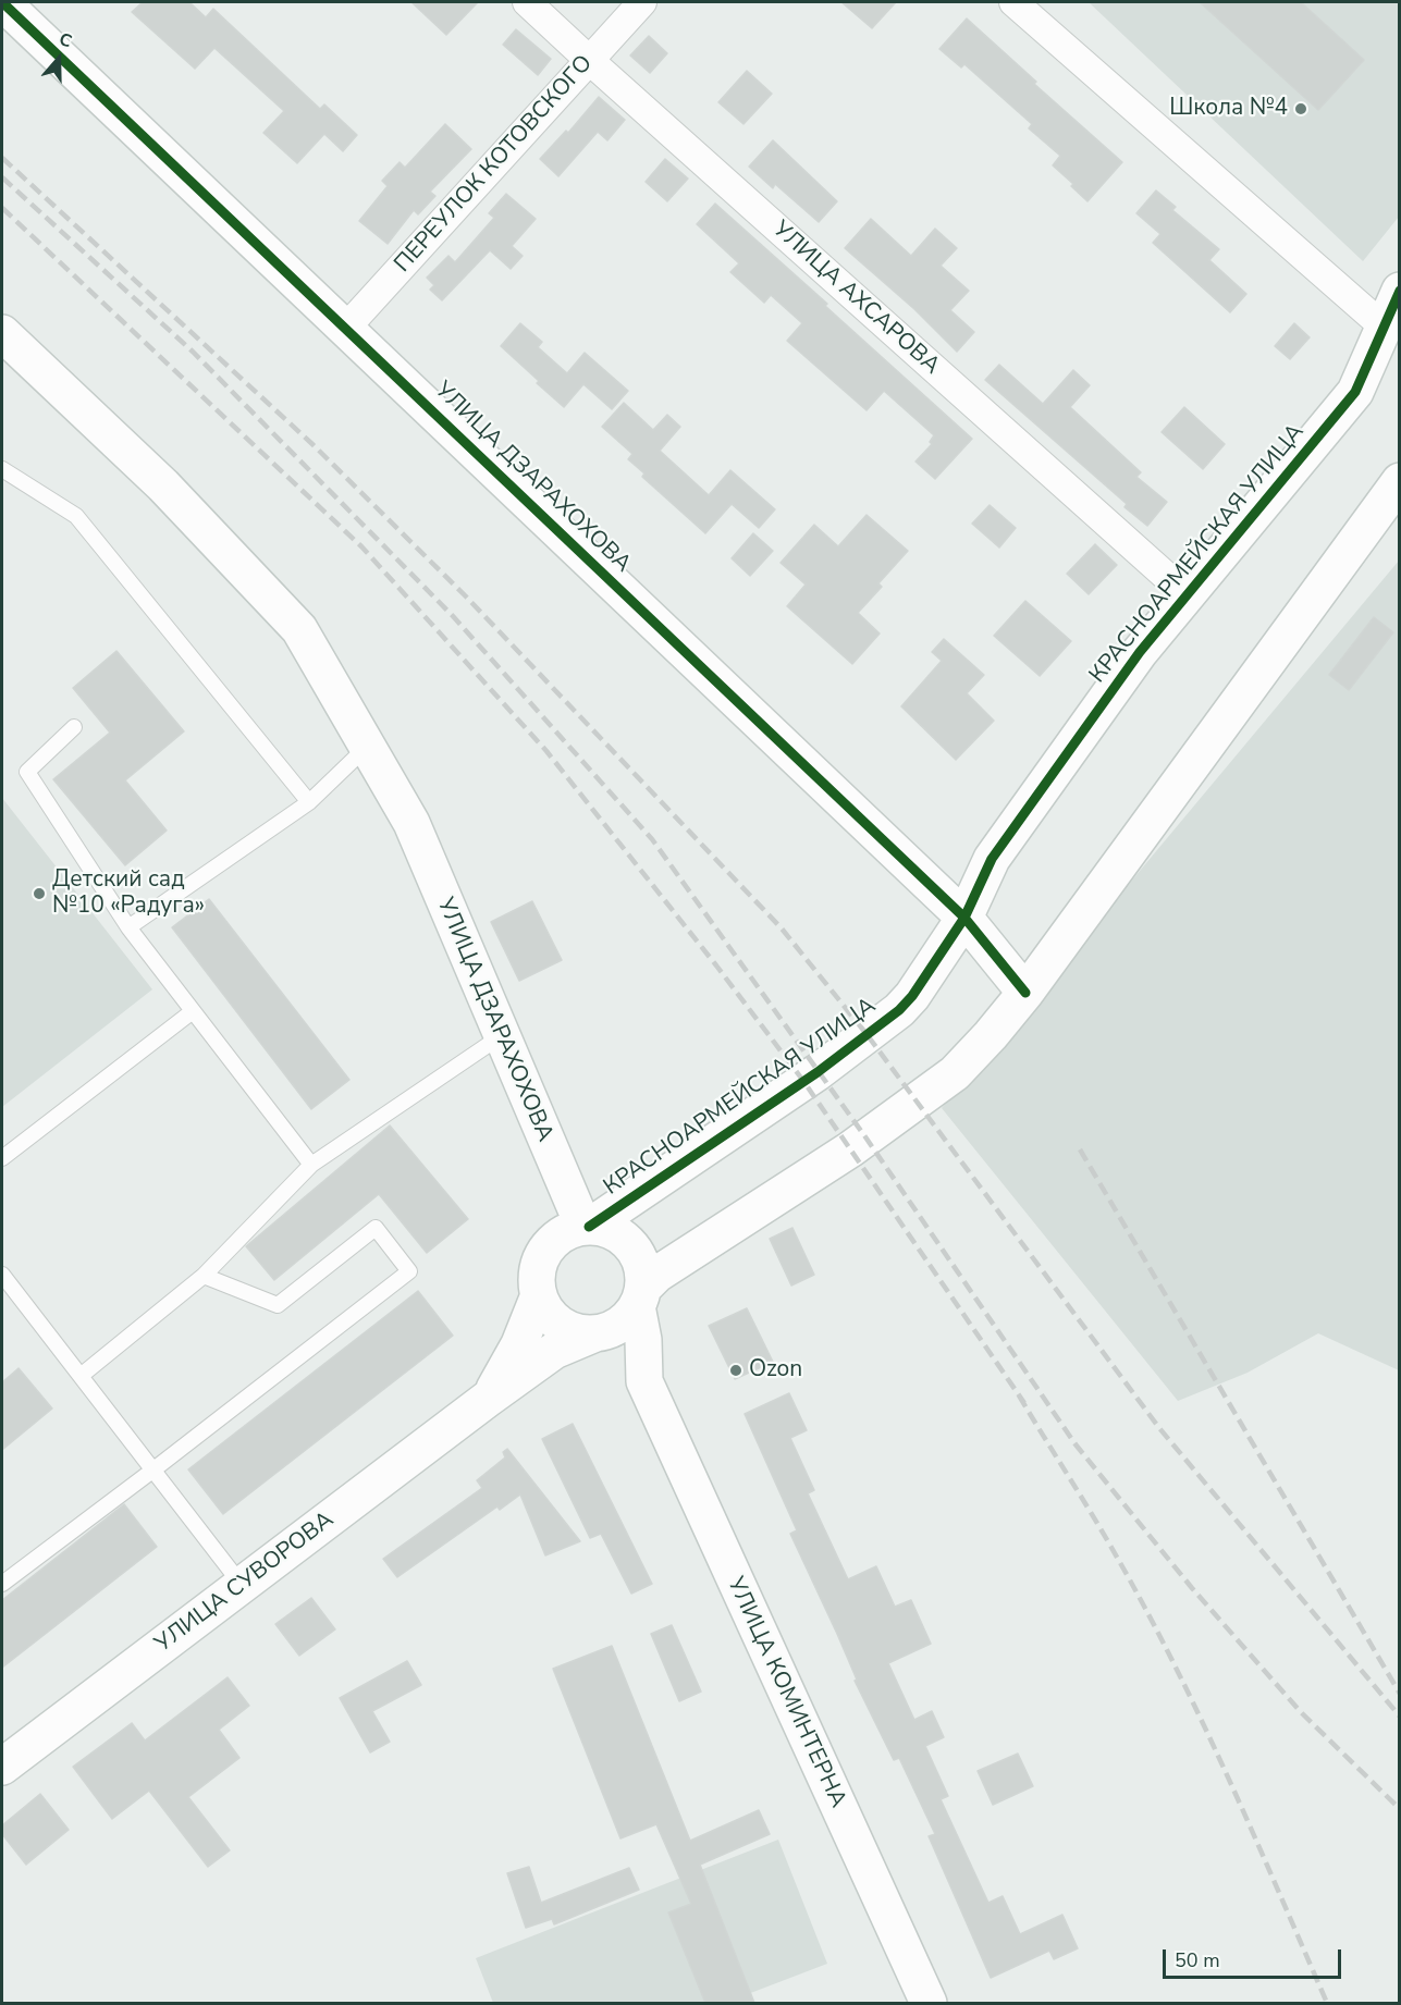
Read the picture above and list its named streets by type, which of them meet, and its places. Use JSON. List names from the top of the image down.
{
  "streets": {
    "street": [
      "ПЕРЕУЛОК КОТОВСКОГО",
      "УЛИЦА АХСАРОВА",
      "УЛИЦА ДЗАРАХОХОВА",
      "КРАСНОАРМЕЙСКАЯ УЛИЦА",
      "УЛИЦА СУВОРОВА",
      "УЛИЦА КОМИНТЕРНА"
    ]
  },
  "crossings": [
    ["ПЕРЕУЛОК КОТОВСКОГО", "УЛИЦА АХСАРОВА"],
    ["ПЕРЕУЛОК КОТОВСКОГО", "УЛИЦА ДЗАРАХОХОВА"],
    ["УЛИЦА АХСАРОВА", "КРАСНОАРМЕЙСКАЯ УЛИЦА"],
    ["УЛИЦА ДЗАРАХОХОВА", "КРАСНОАРМЕЙСКАЯ УЛИЦА"],
    ["УЛИЦА ДЗАРАХОХОВА", "УЛИЦА СУВОРОВА"],
    ["УЛИЦА ДЗАРАХОХОВА", "УЛИЦА КОМИНТЕРНА"],
    ["КРАСНОАРМЕЙСКАЯ УЛИЦА", "УЛИЦА СУВОРОВА"],
    ["КРАСНОАРМЕЙСКАЯ УЛИЦА", "УЛИЦА КОМИНТЕРНА"],
    ["УЛИЦА СУВОРОВА", "УЛИЦА КОМИНТЕРНА"]
  ],
  "places": ["Школа №4", "Детский сад №10 «Радуга»", "Ozon"],
  "scale_bar": "50 m",
  "north": "top"
}
